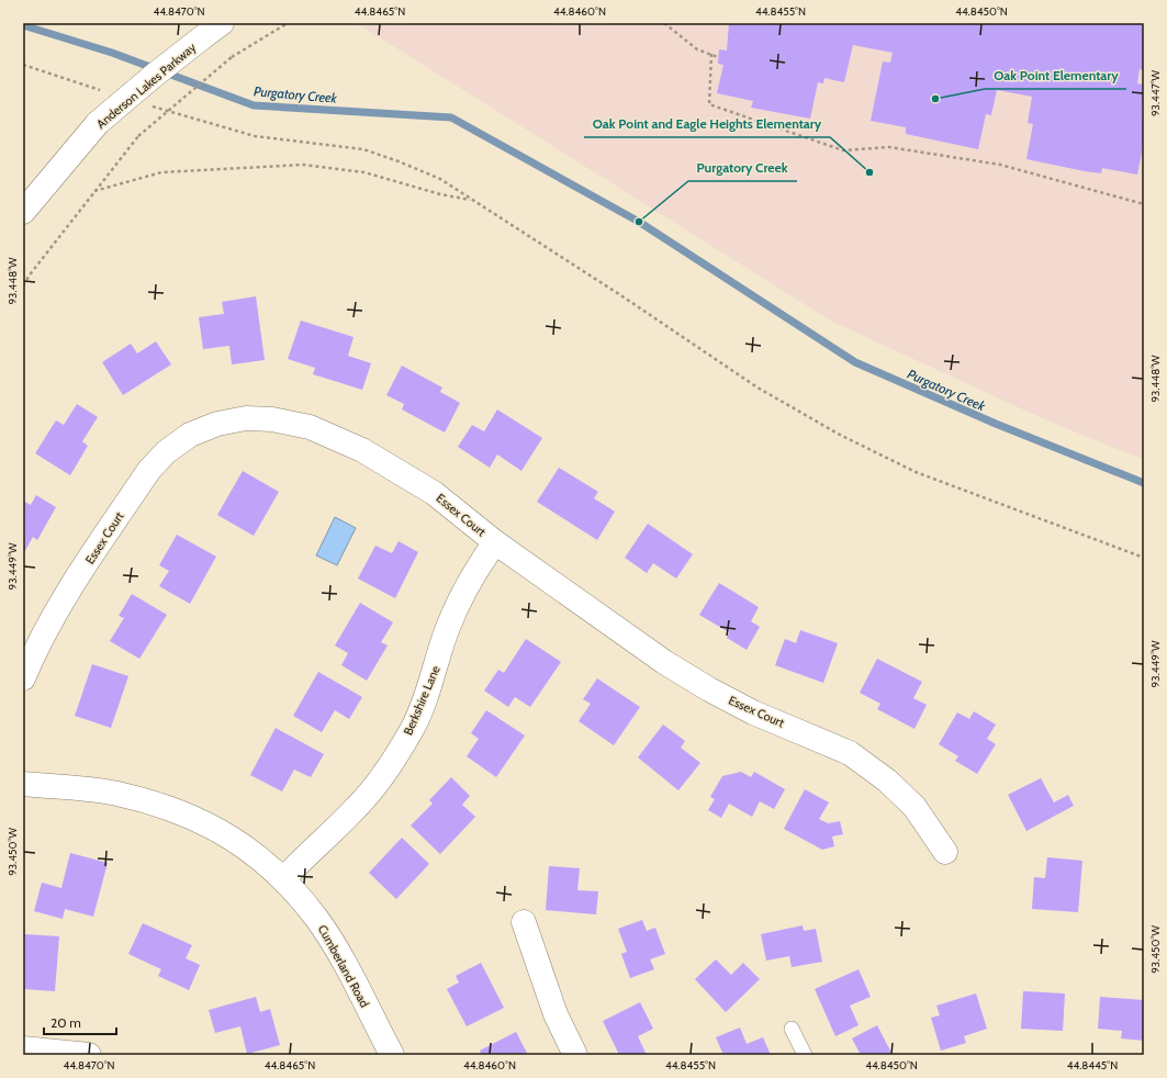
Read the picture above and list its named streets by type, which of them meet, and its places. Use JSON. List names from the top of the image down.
{
  "streets": {
    "street": [
      "Anderson Lakes Parkway",
      "Essex Court",
      "Berkshire Lane",
      "Cumberland Road"
    ]
  },
  "crossings": [
    ["Essex Court", "Berkshire Lane"],
    ["Berkshire Lane", "Cumberland Road"]
  ],
  "water": ["Purgatory Creek"],
  "places": ["Oak Point Elementary", "Oak Point and Eagle Heights Elementary", "Purgatory Creek"],
  "scale_bar": "20 m",
  "coordinates": [
    "44.8470°N",
    "44.8465°N",
    "44.8460°N",
    "44.8455°N",
    "44.8450°N",
    "93.447°W",
    "93.448°W",
    "93.449°W",
    "93.450°W",
    "44.8445°N"
  ]
}
